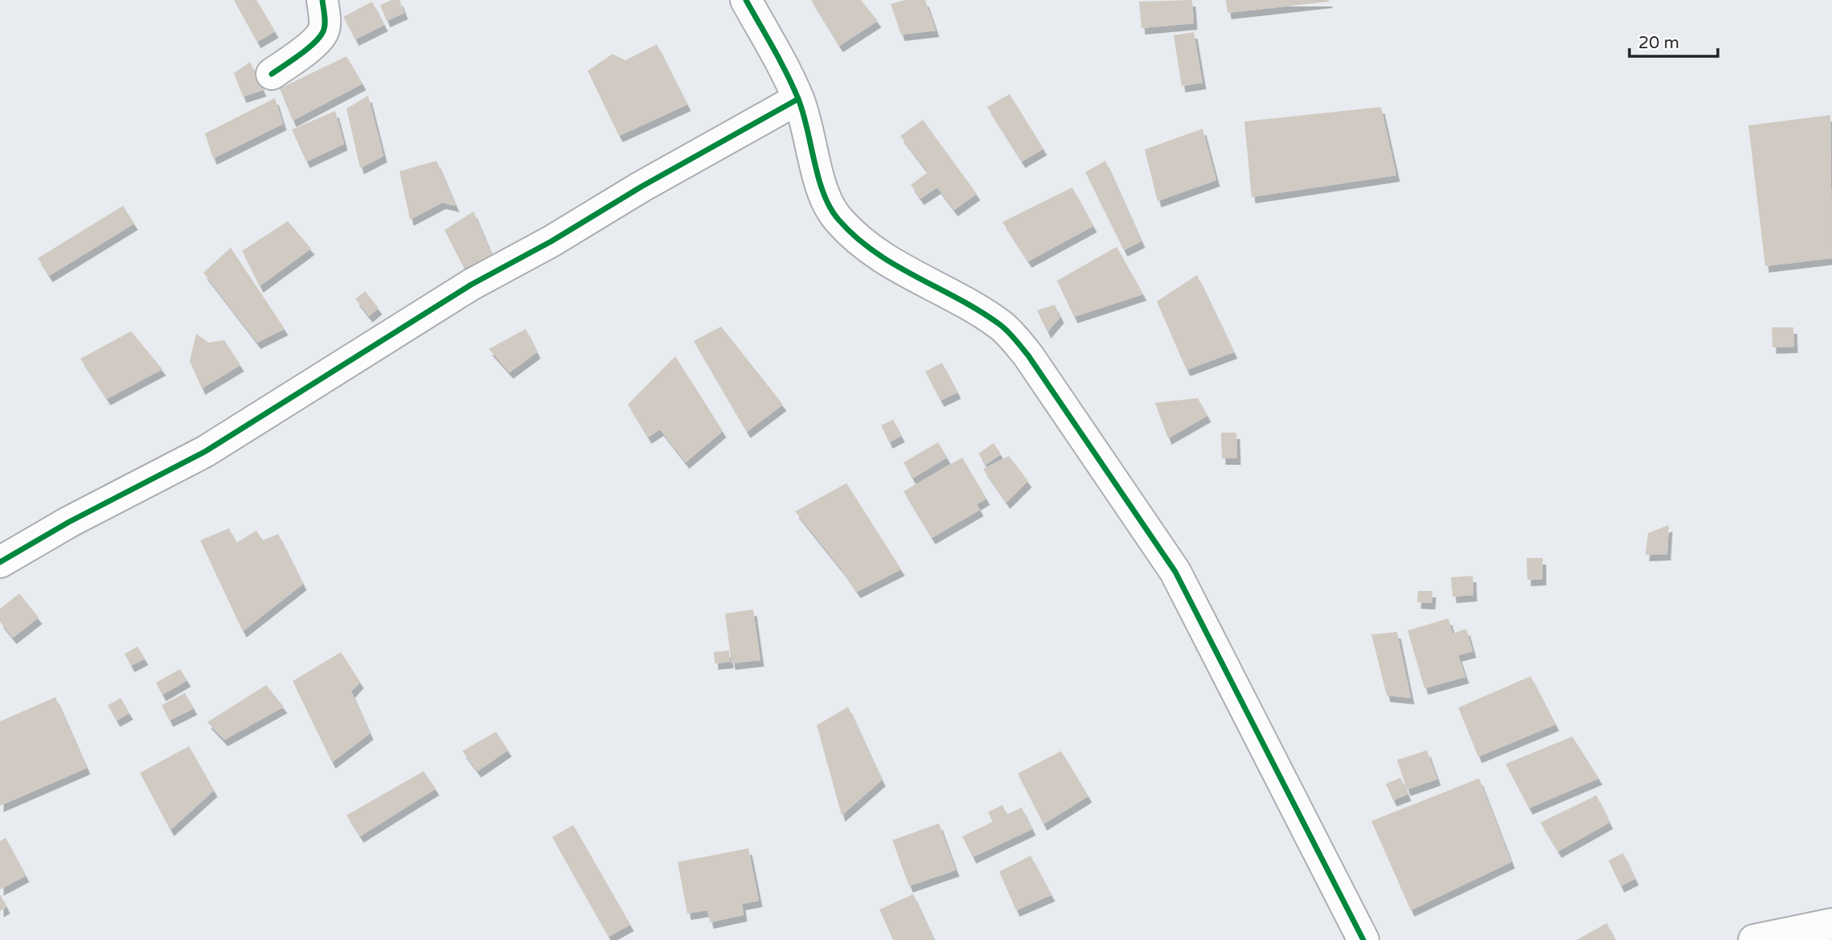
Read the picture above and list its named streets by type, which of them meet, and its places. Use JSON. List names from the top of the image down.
{
  "scale_bar": "20 m"
}
